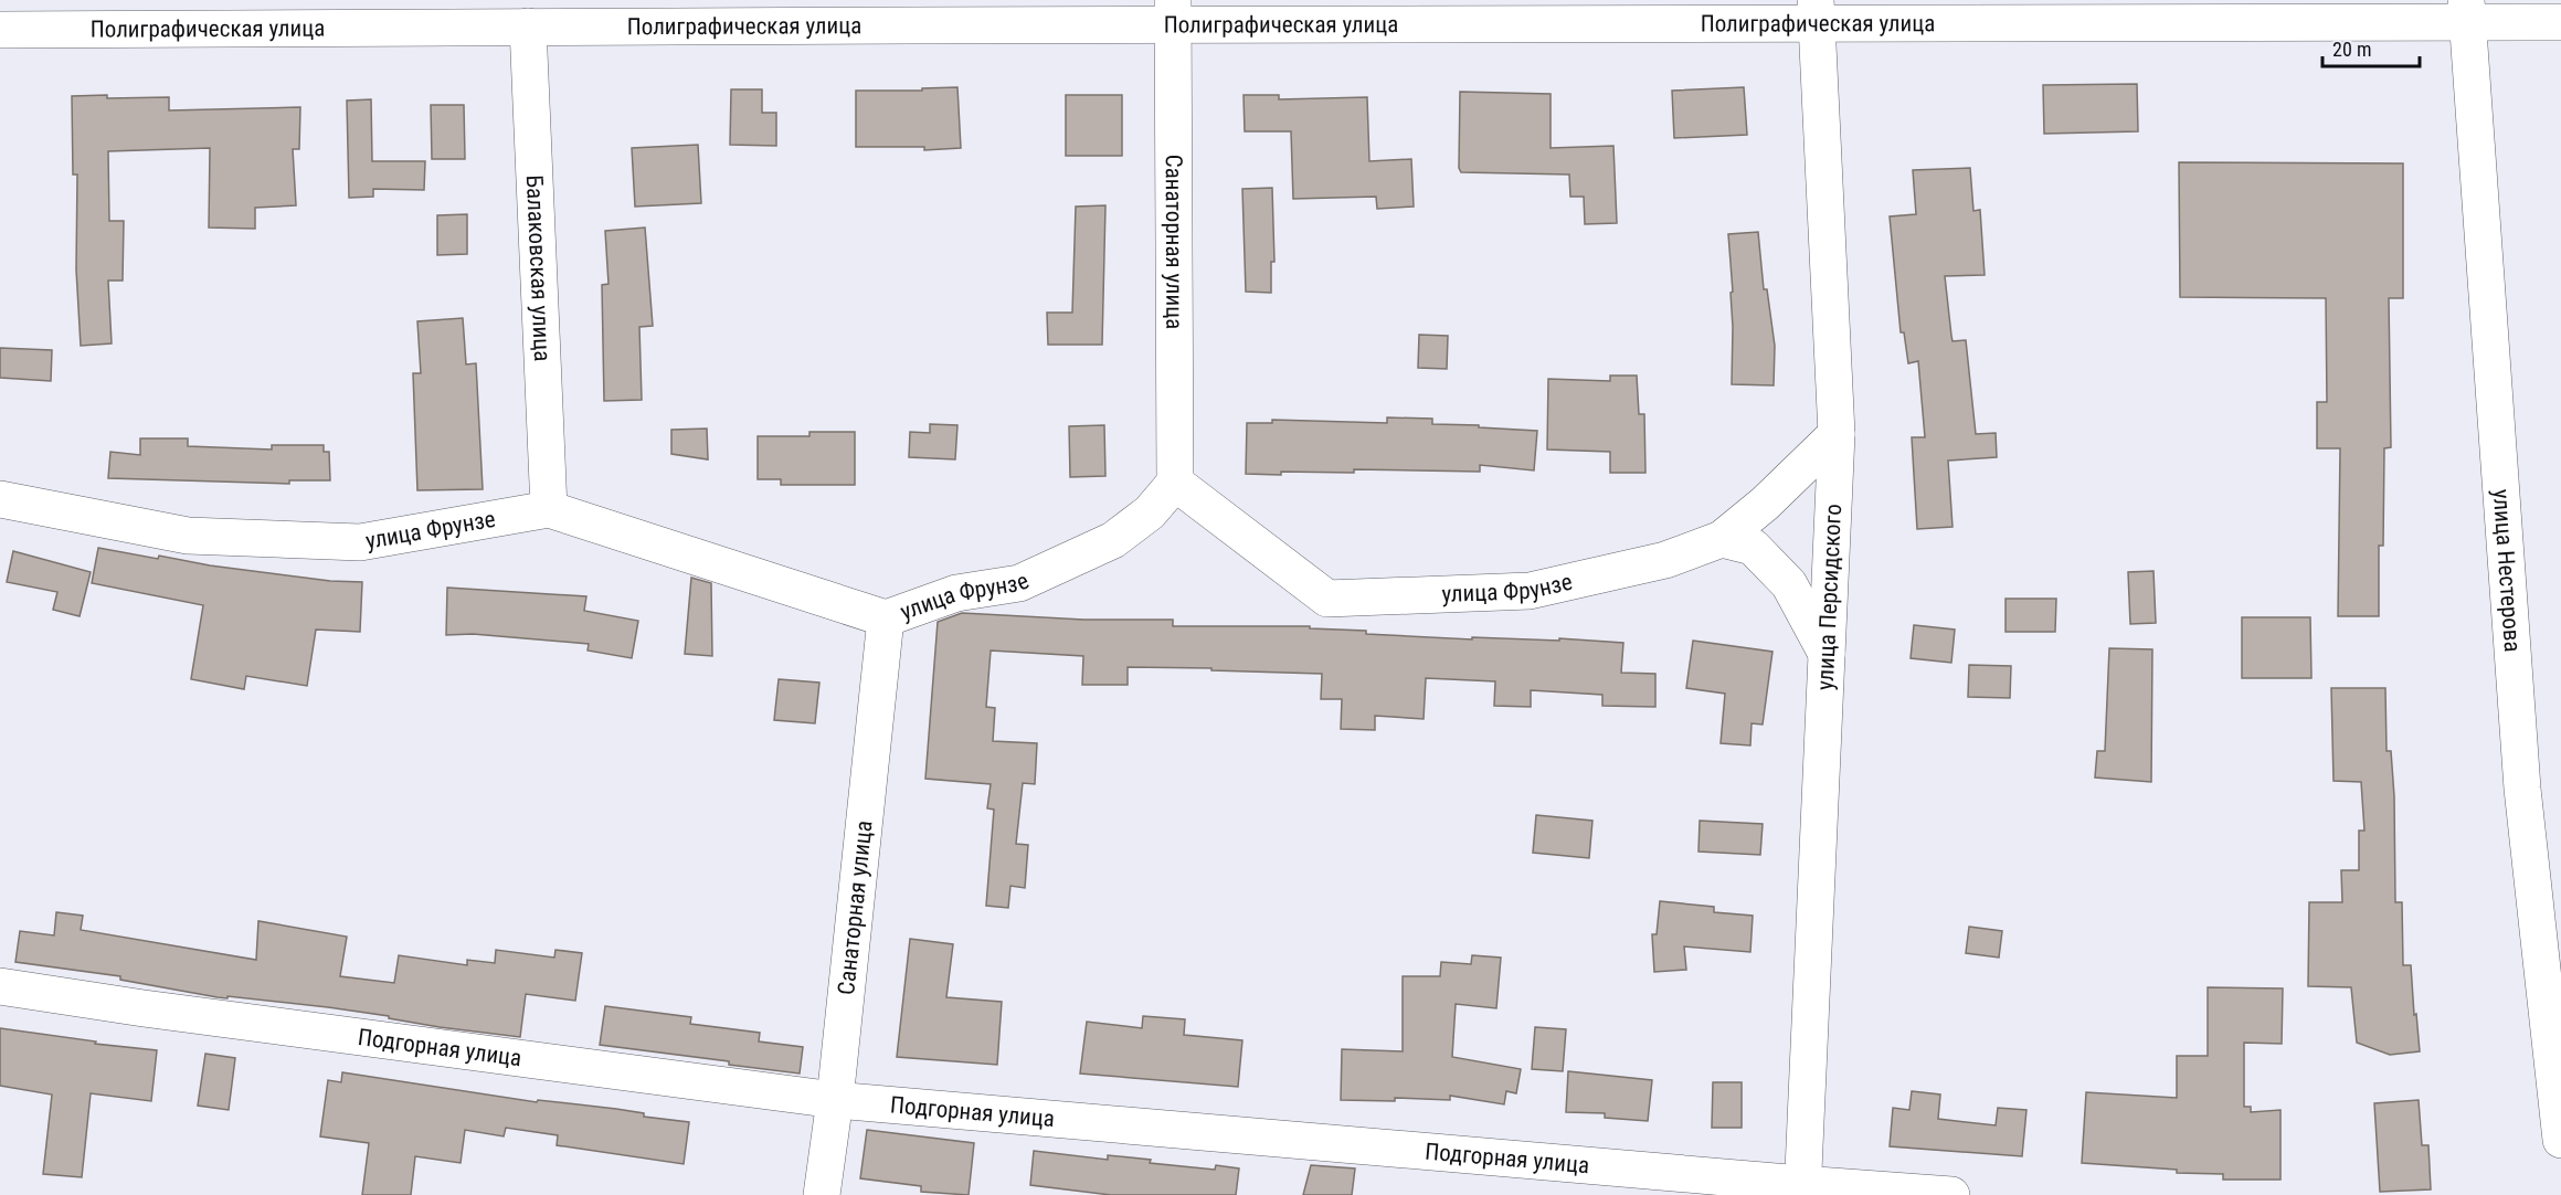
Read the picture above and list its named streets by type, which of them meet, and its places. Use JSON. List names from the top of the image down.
{
  "streets": {
    "street": [
      "Полиграфическая улица",
      "Санаторная улица",
      "Балаковская улица",
      "улица Фрунзе",
      "улица Нестерова",
      "улица Персидского",
      "Подгорная улица"
    ]
  },
  "crossings": [
    ["Полиграфическая улица", "Санаторная улица"],
    ["Полиграфическая улица", "Балаковская улица"],
    ["Полиграфическая улица", "улица Нестерова"],
    ["Полиграфическая улица", "улица Персидского"],
    ["Санаторная улица", "улица Фрунзе"],
    ["Санаторная улица", "Подгорная улица"],
    ["Балаковская улица", "улица Фрунзе"],
    ["улица Фрунзе", "улица Персидского"],
    ["улица Персидского", "Подгорная улица"]
  ],
  "scale_bar": "20 m"
}
